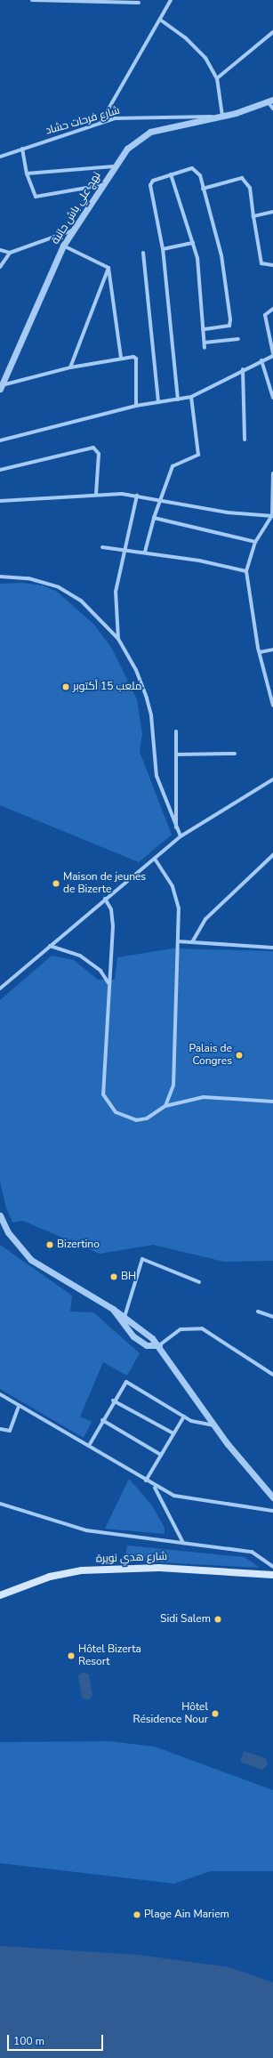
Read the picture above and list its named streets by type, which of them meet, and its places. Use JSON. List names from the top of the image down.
{
  "streets": {
    "main road": ["شارع هدي نويرة"],
    "street": ["شارع فرحات حشاد", "نهج علي باش حانبة"]
  },
  "crossings": [
    ["شارع فرحات حشاد", "نهج علي باش حانبة"]
  ],
  "places": [
    "ملعب 15 أكتوبر",
    "Maison de jeunes de Bizerte",
    "Palais de Congres",
    "Bizertino",
    "BH",
    "Sidi Salem",
    "Hôtel Bizerta Resort",
    "Hôtel Résidence Nour",
    "Plage Ain Mariem"
  ],
  "scale_bar": "100 m"
}
